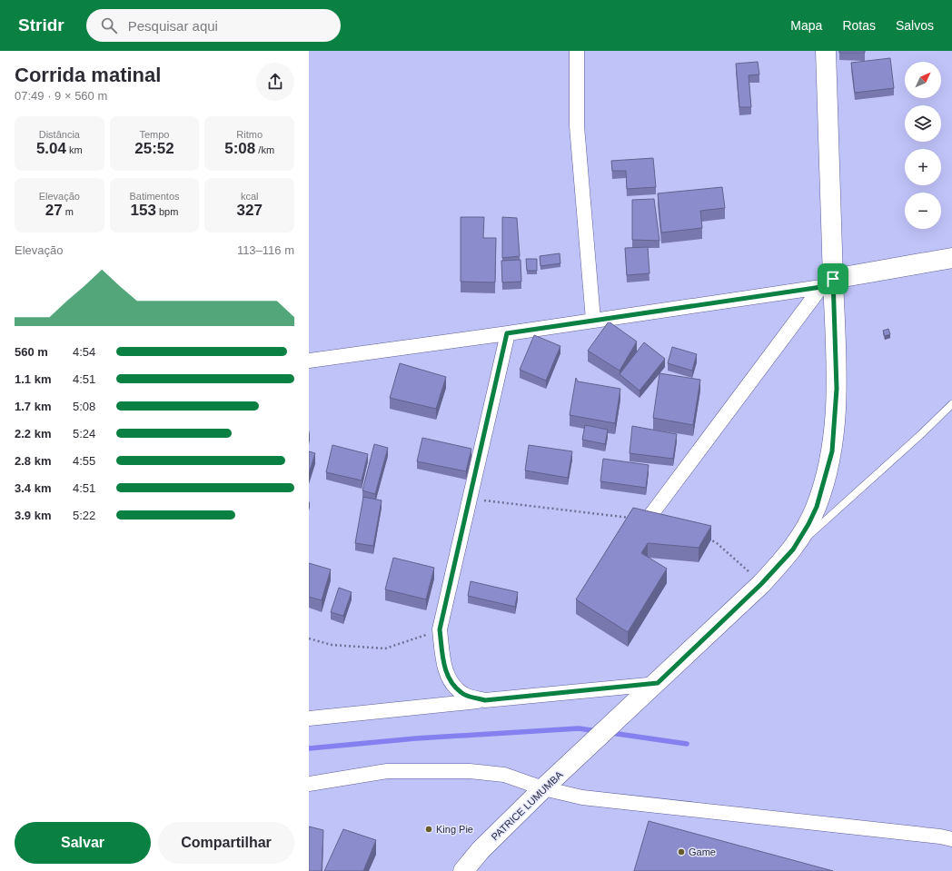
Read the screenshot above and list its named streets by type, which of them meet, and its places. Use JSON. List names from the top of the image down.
{
  "streets": {
    "street": ["PATRICE LUMUMBA"]
  },
  "places": ["King Pie", "Game"],
  "north": "top right",
  "page": {
    "header": "Stridr",
    "search": "Pesquisar aqui",
    "nav": ["Mapa", "Rotas", "Salvos"],
    "heading": ["Corrida matinal", "07:49 · 9 × 560 m"],
    "map_buttons": ["+", "−"],
    "stats": [
      ["Distância", "5.04 km"],
      ["Tempo", "25:52"],
      ["Ritmo", "5:08 /km"],
      ["Elevação", "27 m"],
      ["Batimentos", "153 bpm"],
      ["kcal", "327"]
    ],
    "chart": ["Elevação", "113–116 m"],
    "list": [
      {
        "name": "560 m",
        "note": "4:54"
      },
      {
        "name": "1.1 km",
        "note": "4:51"
      },
      {
        "name": "1.7 km",
        "note": "5:08"
      },
      {
        "name": "2.2 km",
        "note": "5:24"
      },
      {
        "name": "2.8 km",
        "note": "4:55"
      },
      {
        "name": "3.4 km",
        "note": "4:51"
      },
      {
        "name": "3.9 km",
        "note": "5:22"
      }
    ],
    "buttons": ["Salvar", "Compartilhar"]
  }
}
